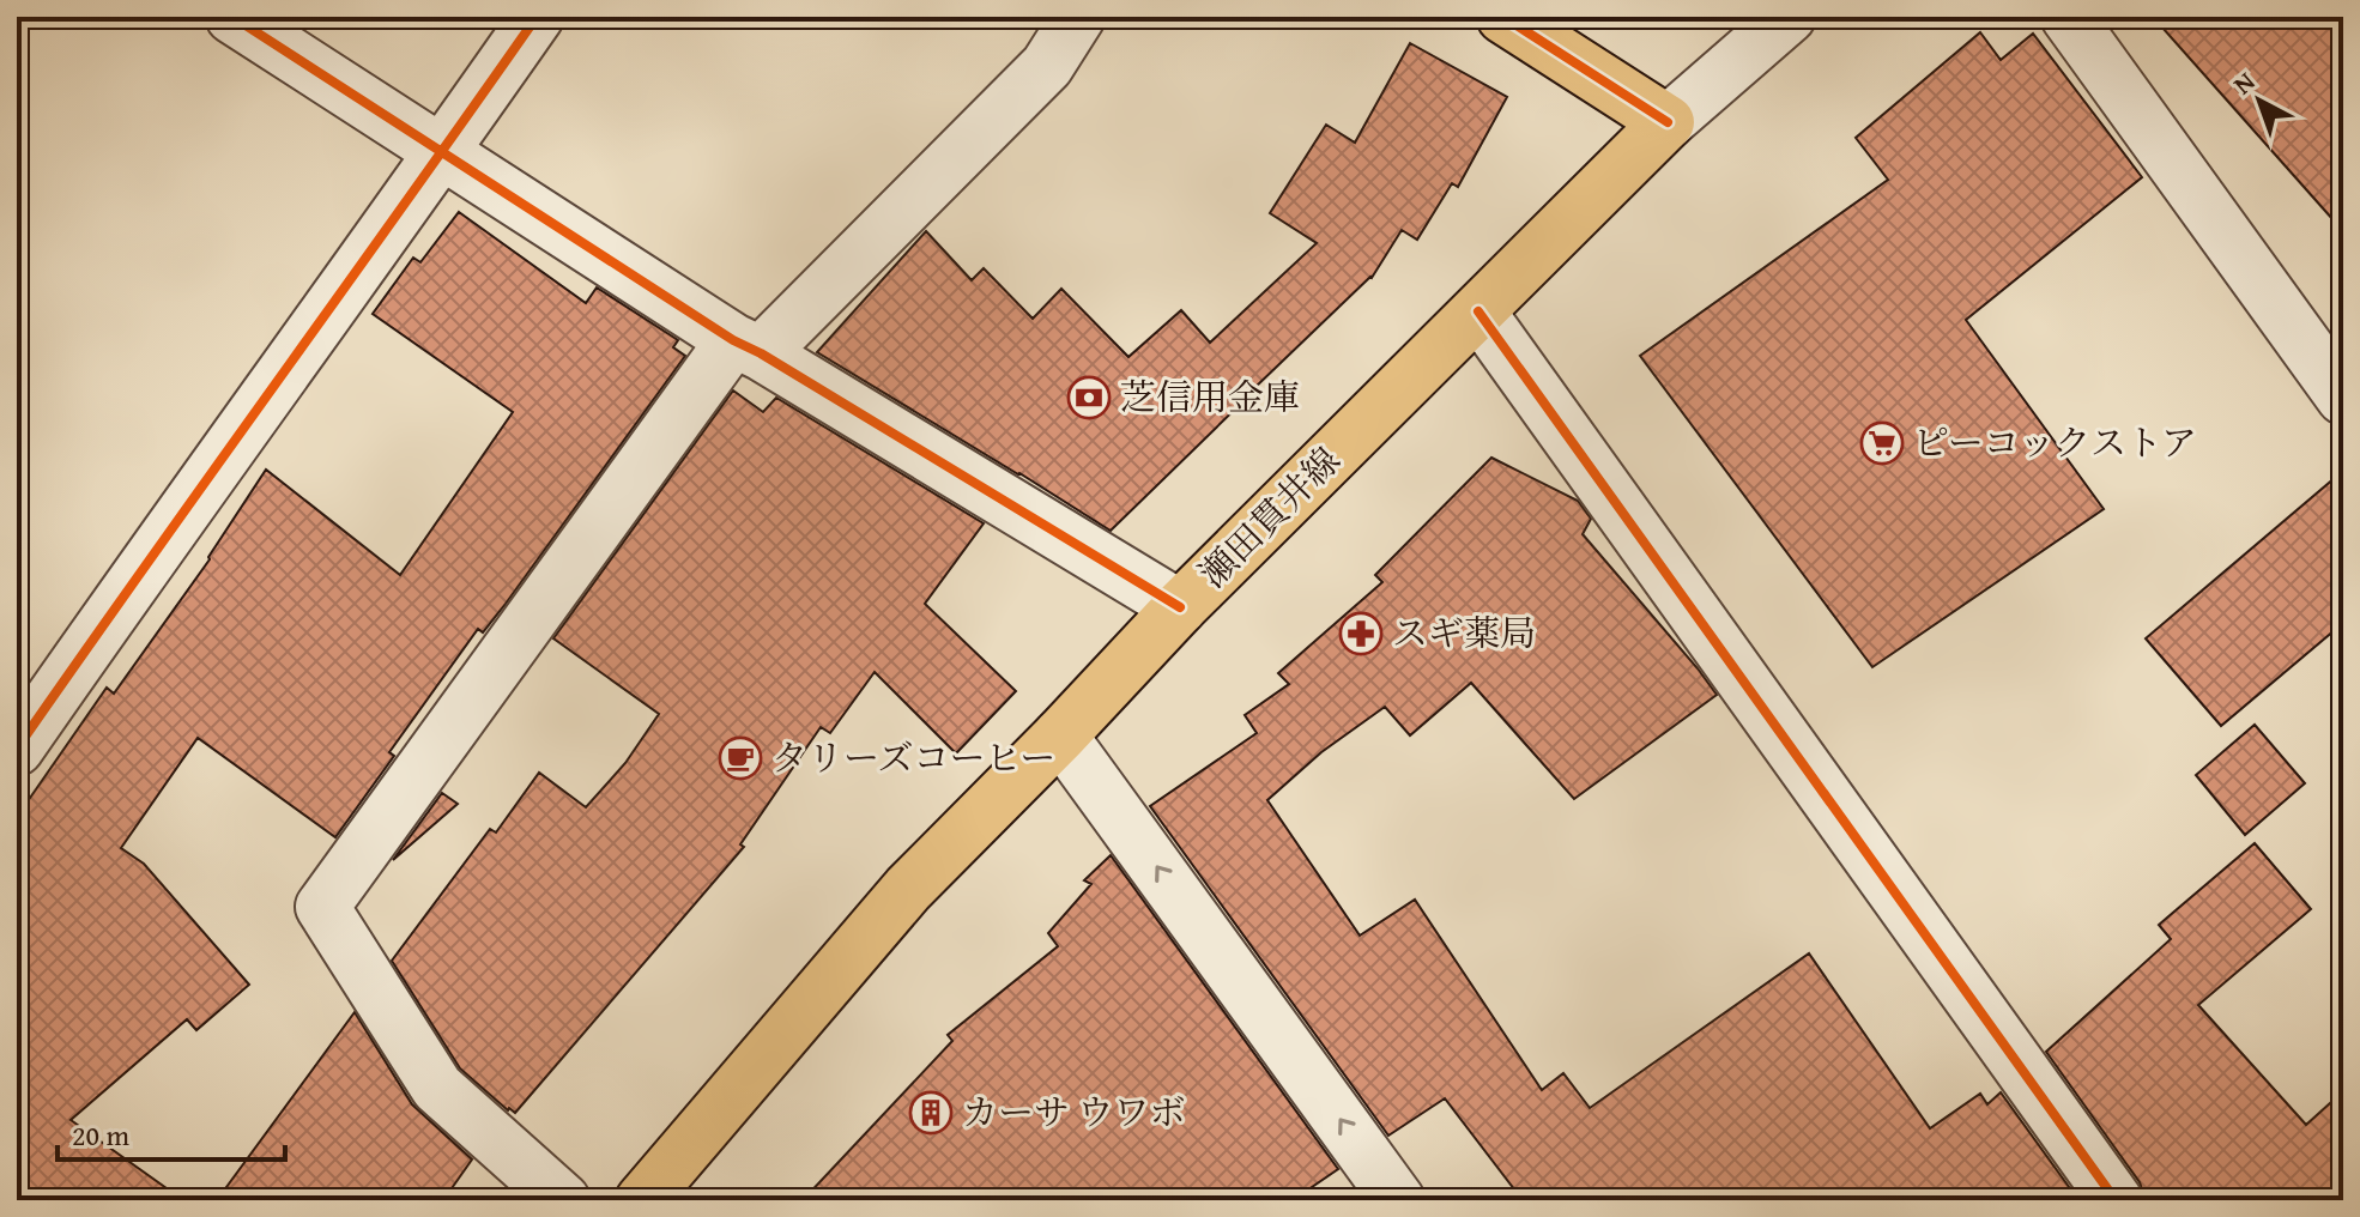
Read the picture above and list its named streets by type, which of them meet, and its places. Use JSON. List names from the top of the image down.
{
  "streets": {
    "main road": ["瀬田貫井線"]
  },
  "places": {
    "bank": ["芝信用金庫"],
    "supermarket": ["ピーコックストア"],
    "pharmacy": ["スギ薬局"],
    "cafe": ["タリーズコーヒー"],
    "building": ["カーサ ウワボ"]
  },
  "scale_bar": "20 m",
  "north": "top left"
}
